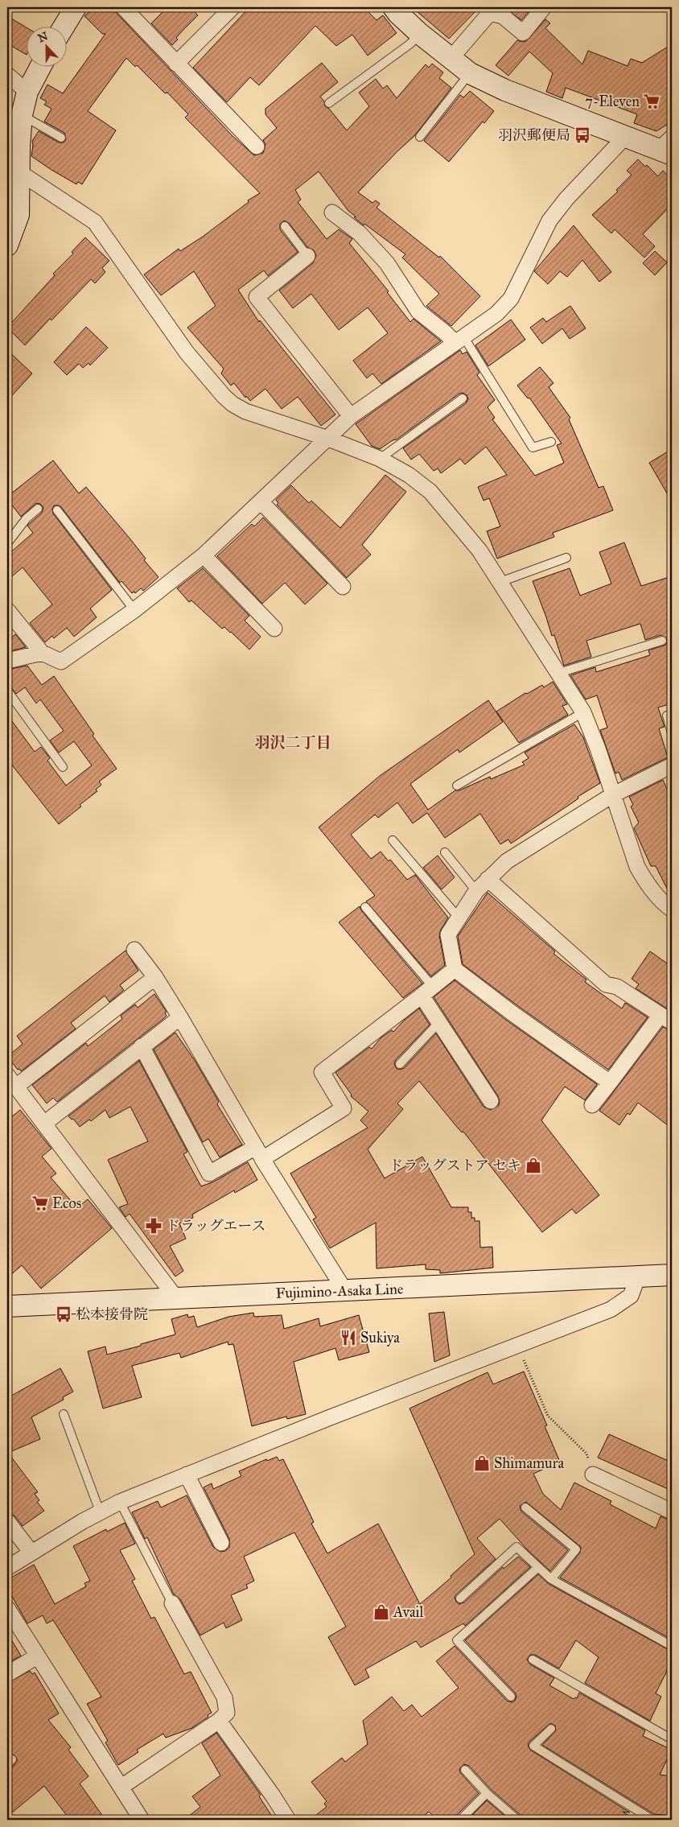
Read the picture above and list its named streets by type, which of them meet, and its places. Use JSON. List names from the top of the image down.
{
  "streets": {
    "main road": ["Fujimino-Asaka Line"]
  },
  "districts": ["羽沢二丁目"],
  "places": {
    "supermarket": ["7-Eleven", "Ecos"],
    "bus stop": ["羽沢郵便局", "松本接骨院"],
    "shop": ["ドラッグストア セキ", "Shimamura", "Avail"],
    "pharmacy": ["ドラッグエース"],
    "restaurant": ["Sukiya"]
  },
  "north": "top"
}
